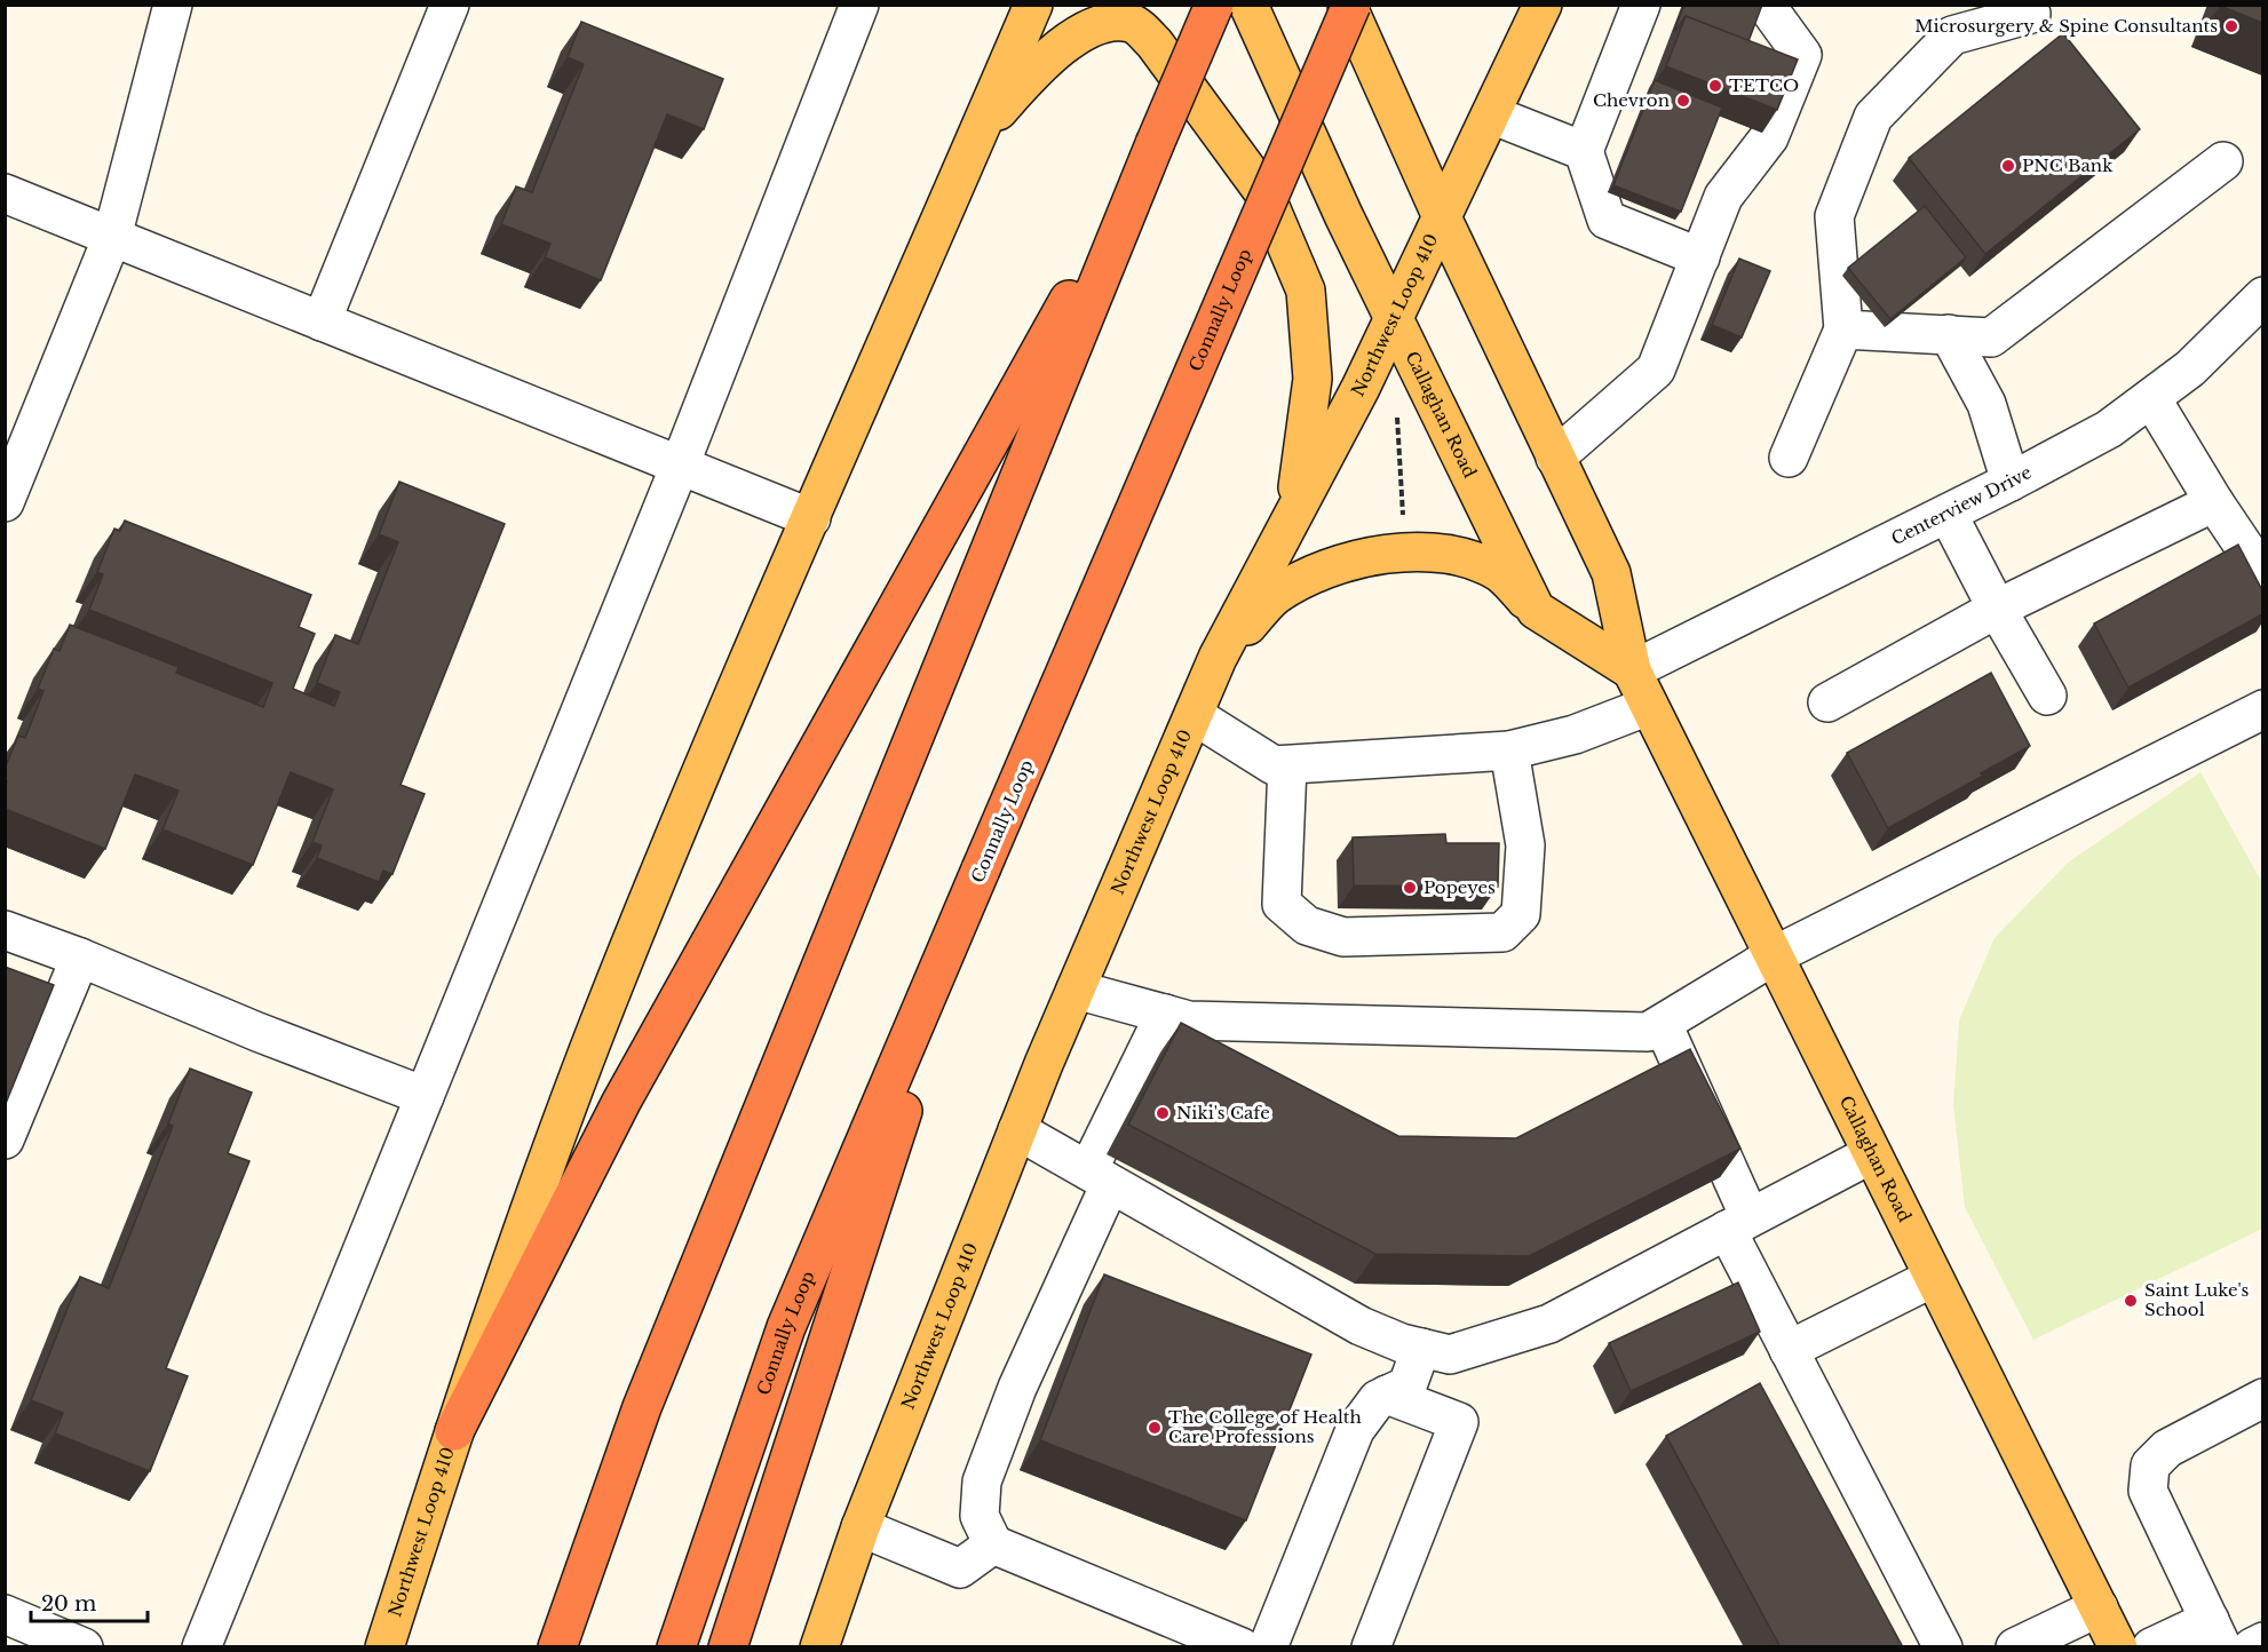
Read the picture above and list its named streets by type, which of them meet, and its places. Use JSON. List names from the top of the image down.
{
  "streets": {
    "highway": ["Connally Loop"],
    "main road": ["Northwest Loop 410", "Callaghan Road"],
    "street": ["Centerview Drive"]
  },
  "crossings": [
    ["Connally Loop", "Callaghan Road"],
    ["Northwest Loop 410", "Callaghan Road"],
    ["Callaghan Road", "Centerview Drive"]
  ],
  "places": [
    "Microsurgery & Spine Consultants",
    "TETCO",
    "Chevron",
    "PNC Bank",
    "Popeyes",
    "Niki's Cafe",
    "Saint Luke's School",
    "The College of Health Care Professions"
  ],
  "scale_bar": "20 m"
}
